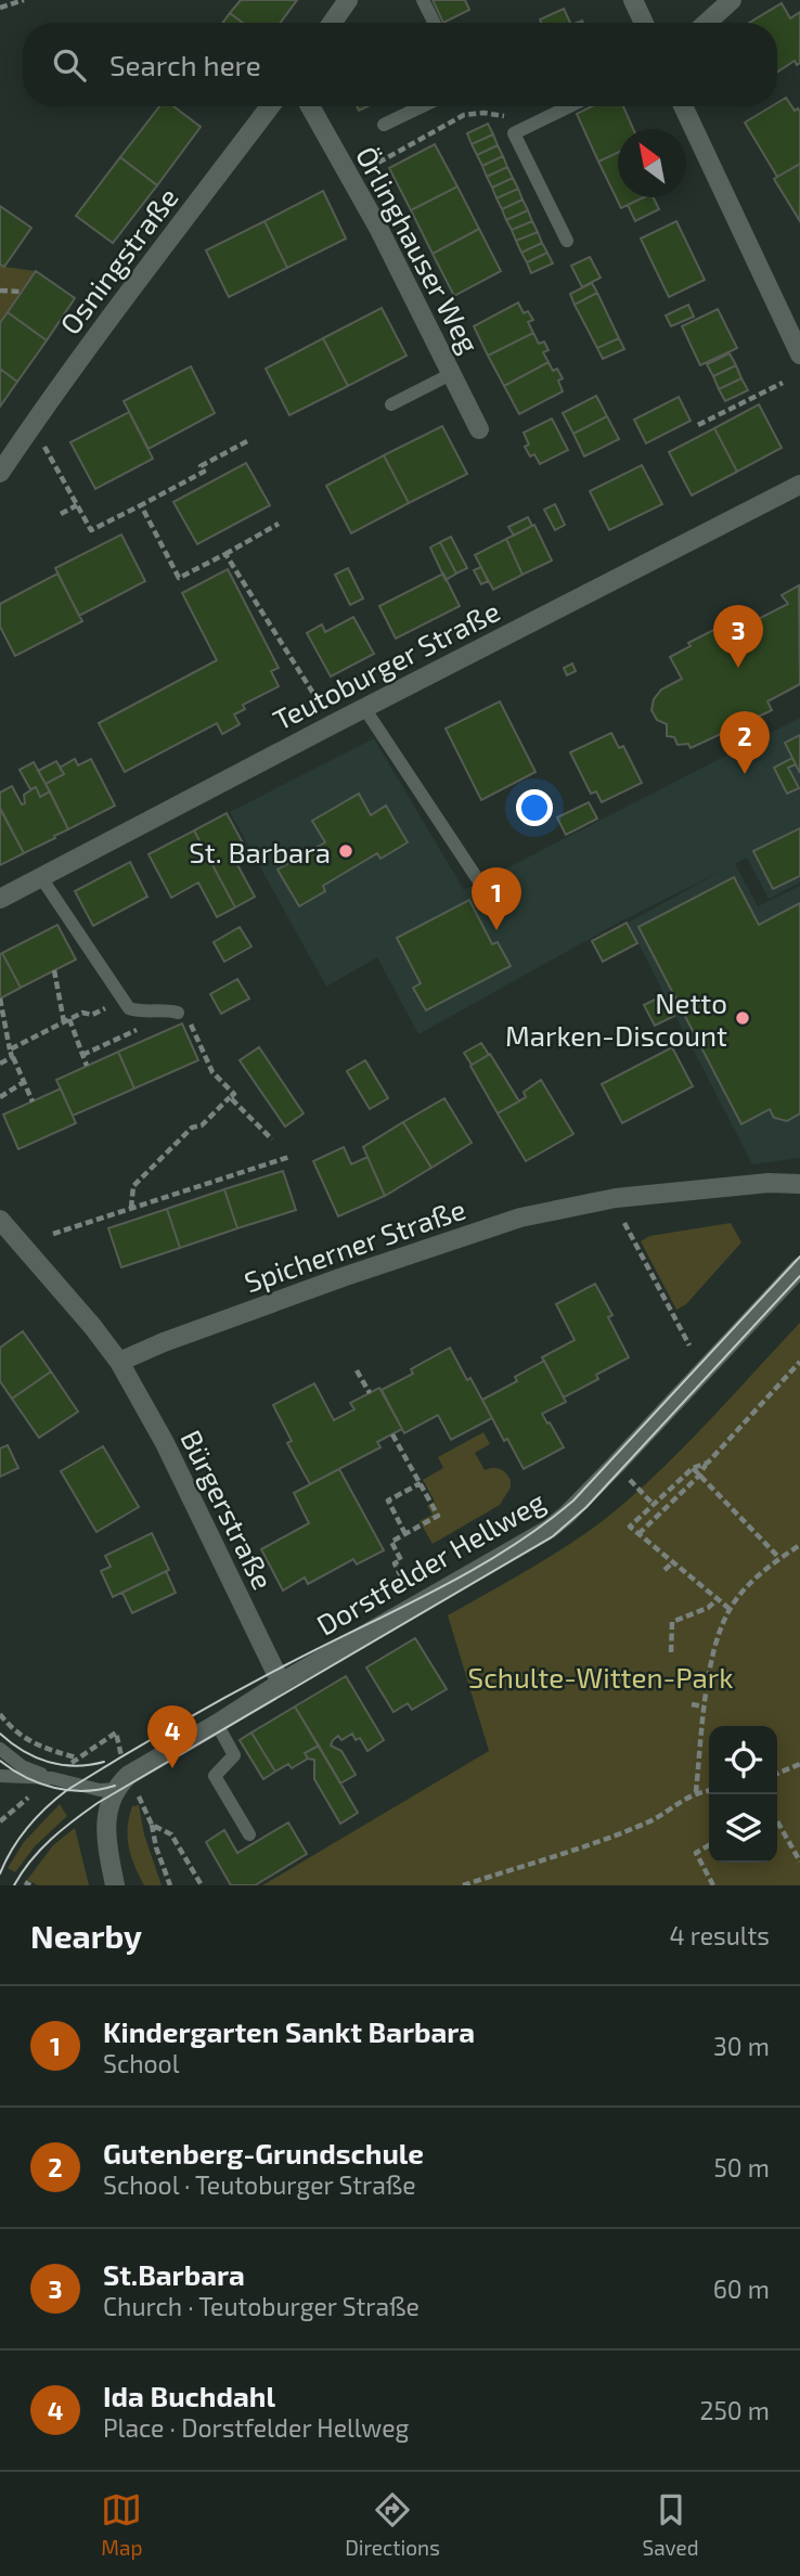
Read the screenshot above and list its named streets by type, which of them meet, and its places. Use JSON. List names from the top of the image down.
{
  "streets": {
    "street": [
      "Örlinghauser Weg",
      "Osningstraße",
      "Teutoburger Straße",
      "Spicherner Straße",
      "Bürgerstraße",
      "Dorstfelder Hellweg"
    ]
  },
  "crossings": [
    ["Spicherner Straße", "Bürgerstraße"],
    ["Bürgerstraße", "Dorstfelder Hellweg"]
  ],
  "parks": ["Schulte-Witten-Park"],
  "places": ["St. Barbara", "Netto Marken-Discount"],
  "north": "top left",
  "page": {
    "search": "Search here",
    "pins": [
      "3",
      "2",
      "1",
      "4"
    ],
    "heading": ["Nearby", "4 results"],
    "list": [
      {
        "mark": "1",
        "name": "Kindergarten Sankt Barbara",
        "note": "School",
        "value": "30 m"
      },
      {
        "mark": "2",
        "name": "Gutenberg-Grundschule",
        "note": "School · Teutoburger Straße",
        "value": "50 m"
      },
      {
        "mark": "3",
        "name": "St.Barbara",
        "note": "Church · Teutoburger Straße",
        "value": "60 m"
      },
      {
        "mark": "4",
        "name": "Ida Buchdahl",
        "note": "Place · Dorstfelder Hellweg",
        "value": "250 m"
      }
    ],
    "nav": ["Map", "Directions", "Saved"]
  }
}
